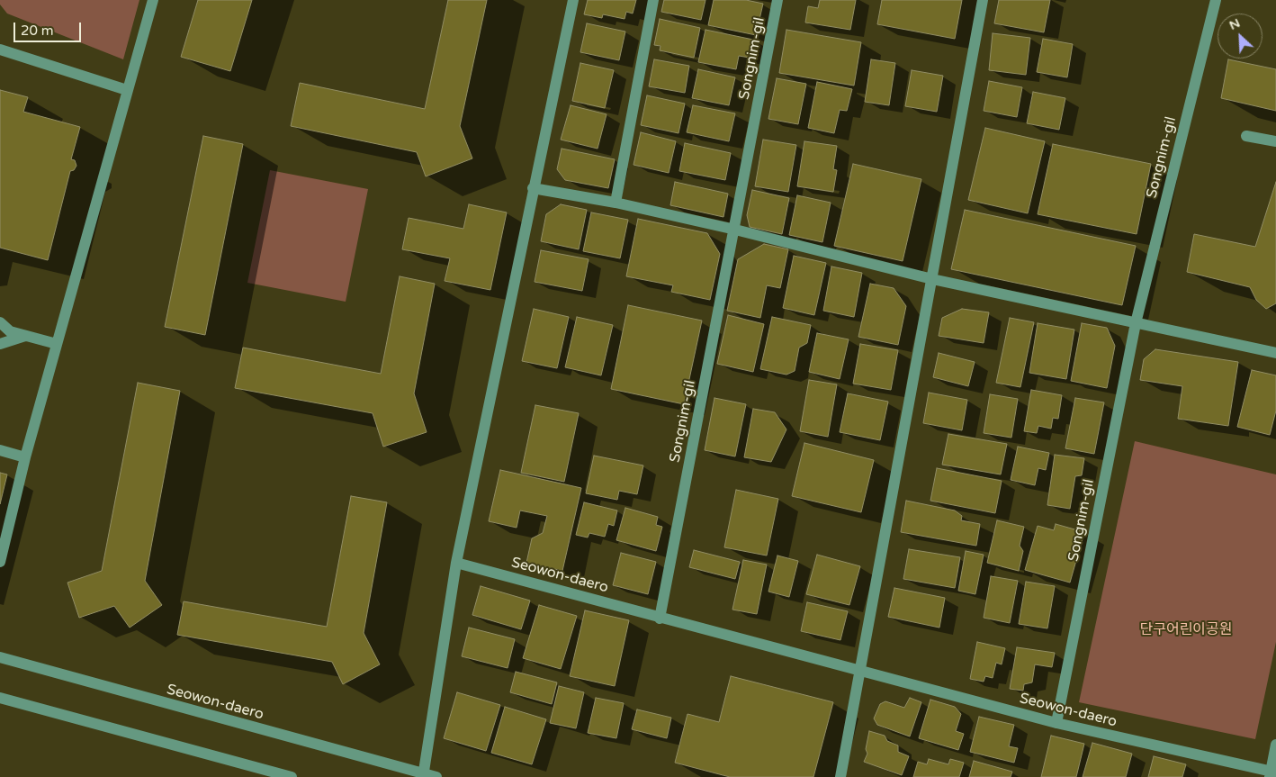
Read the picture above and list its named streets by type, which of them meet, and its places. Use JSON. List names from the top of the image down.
{
  "streets": {
    "street": ["Songnim-gil", "Seowon-daero"]
  },
  "crossings": [
    ["Songnim-gil", "Seowon-daero"]
  ],
  "parks": ["단구어린이공원"],
  "scale_bar": "20 m",
  "north": "top left"
}
